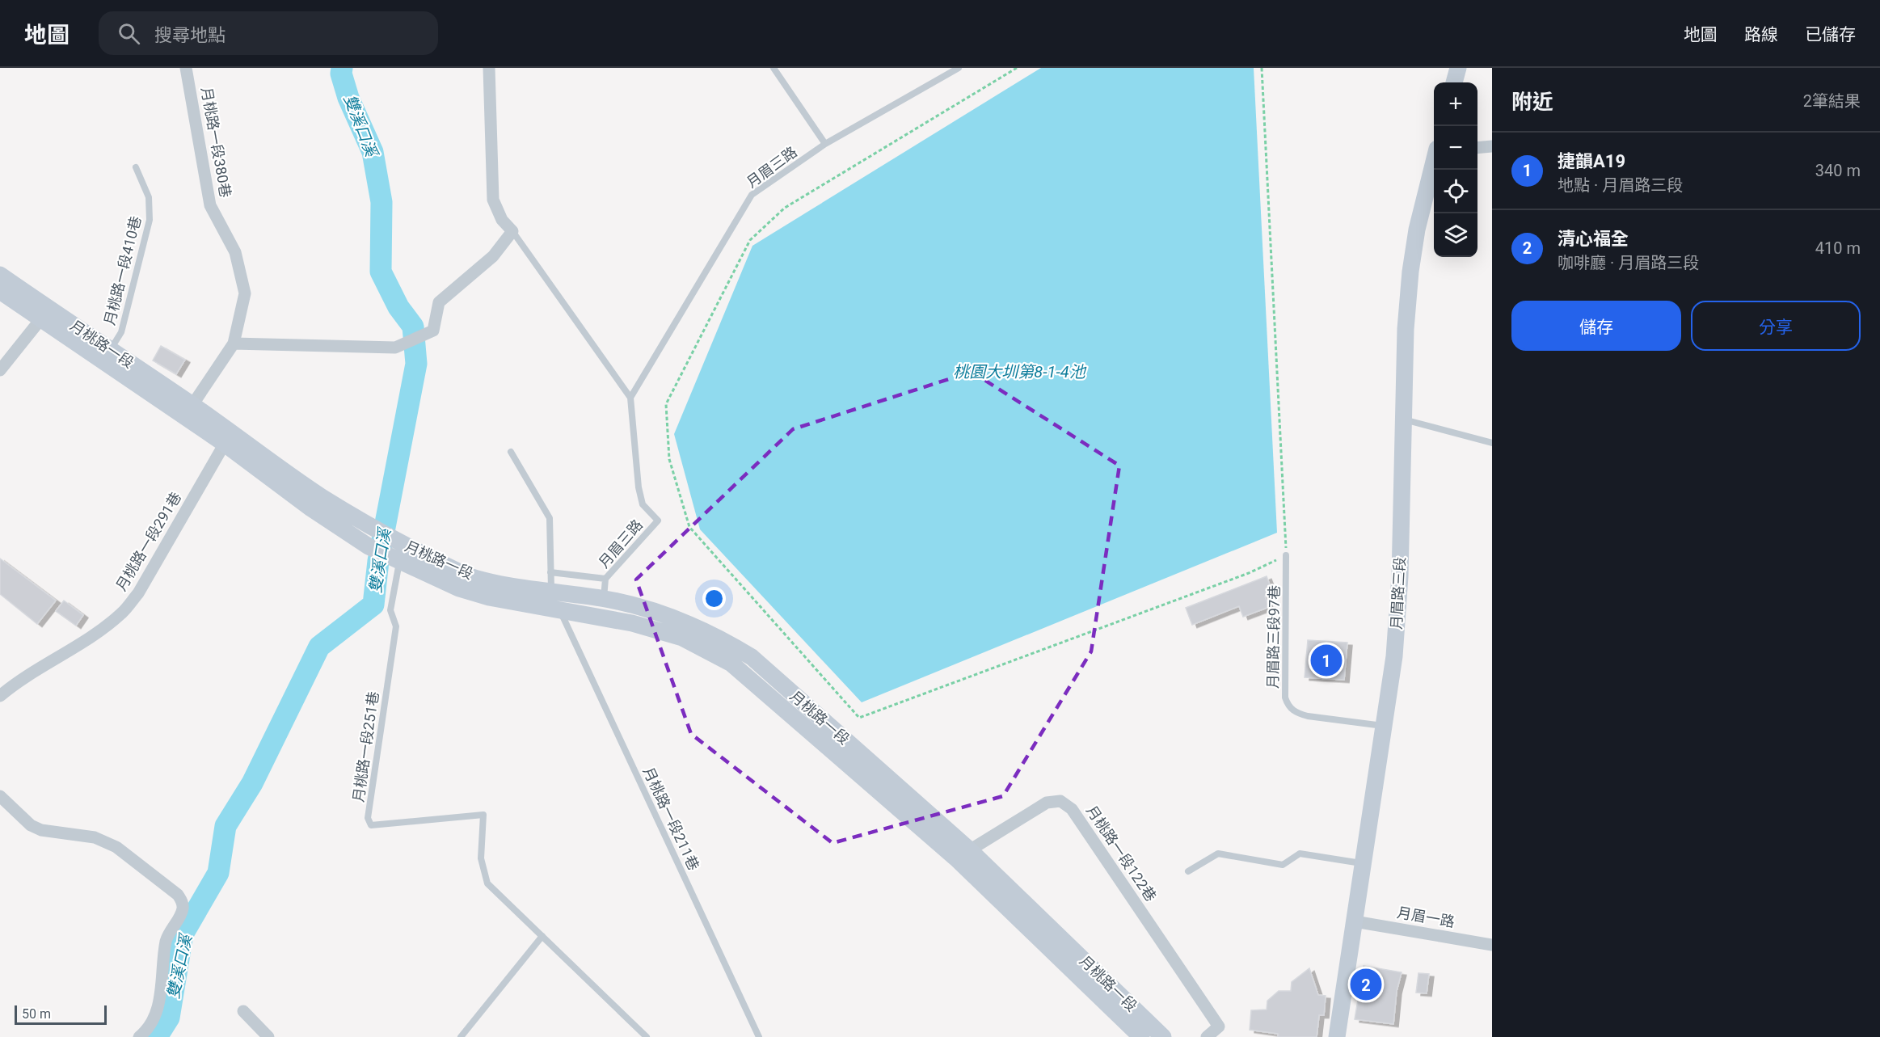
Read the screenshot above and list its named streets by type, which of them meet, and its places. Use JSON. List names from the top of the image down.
{
  "streets": {
    "street": [
      "月桃路一段380巷",
      "月桃路一段",
      "月桃路一段291巷",
      "月眉路三段",
      "月桃路一段122巷",
      "月眉一路"
    ],
    "lane": [
      "月眉三路",
      "月桃路一段410巷",
      "月眉路三段97巷",
      "月桃路一段251巷",
      "月桃路一段211巷"
    ]
  },
  "crossings": [
    ["月桃路一段380巷", "月桃路一段"],
    ["月眉三路", "月桃路一段"],
    ["月桃路一段410巷", "月桃路一段"],
    ["月桃路一段", "月桃路一段291巷"],
    ["月桃路一段", "月桃路一段251巷"],
    ["月桃路一段", "月桃路一段211巷"],
    ["月桃路一段", "月桃路一段122巷"],
    ["月眉路三段", "月眉路三段97巷"],
    ["月眉路三段", "月眉一路"]
  ],
  "water": ["雙溪口溪", "桃園大圳第8-1-4池"],
  "scale_bar": "50 m",
  "page": {
    "header": "地圖",
    "search": "搜尋地點",
    "nav": ["地圖", "路線", "已儲存"],
    "heading": ["附近", "2筆結果"],
    "map_buttons": ["+", "−"],
    "list": [
      {
        "mark": "1",
        "name": "捷韻A19",
        "note": "地點 · 月眉路三段",
        "value": "340 m"
      },
      {
        "mark": "2",
        "name": "清心福全",
        "note": "咖啡廳 · 月眉路三段",
        "value": "410 m"
      }
    ],
    "buttons": ["儲存", "分享"],
    "pins": ["1", "2"],
    "scale": "50 m"
  }
}
